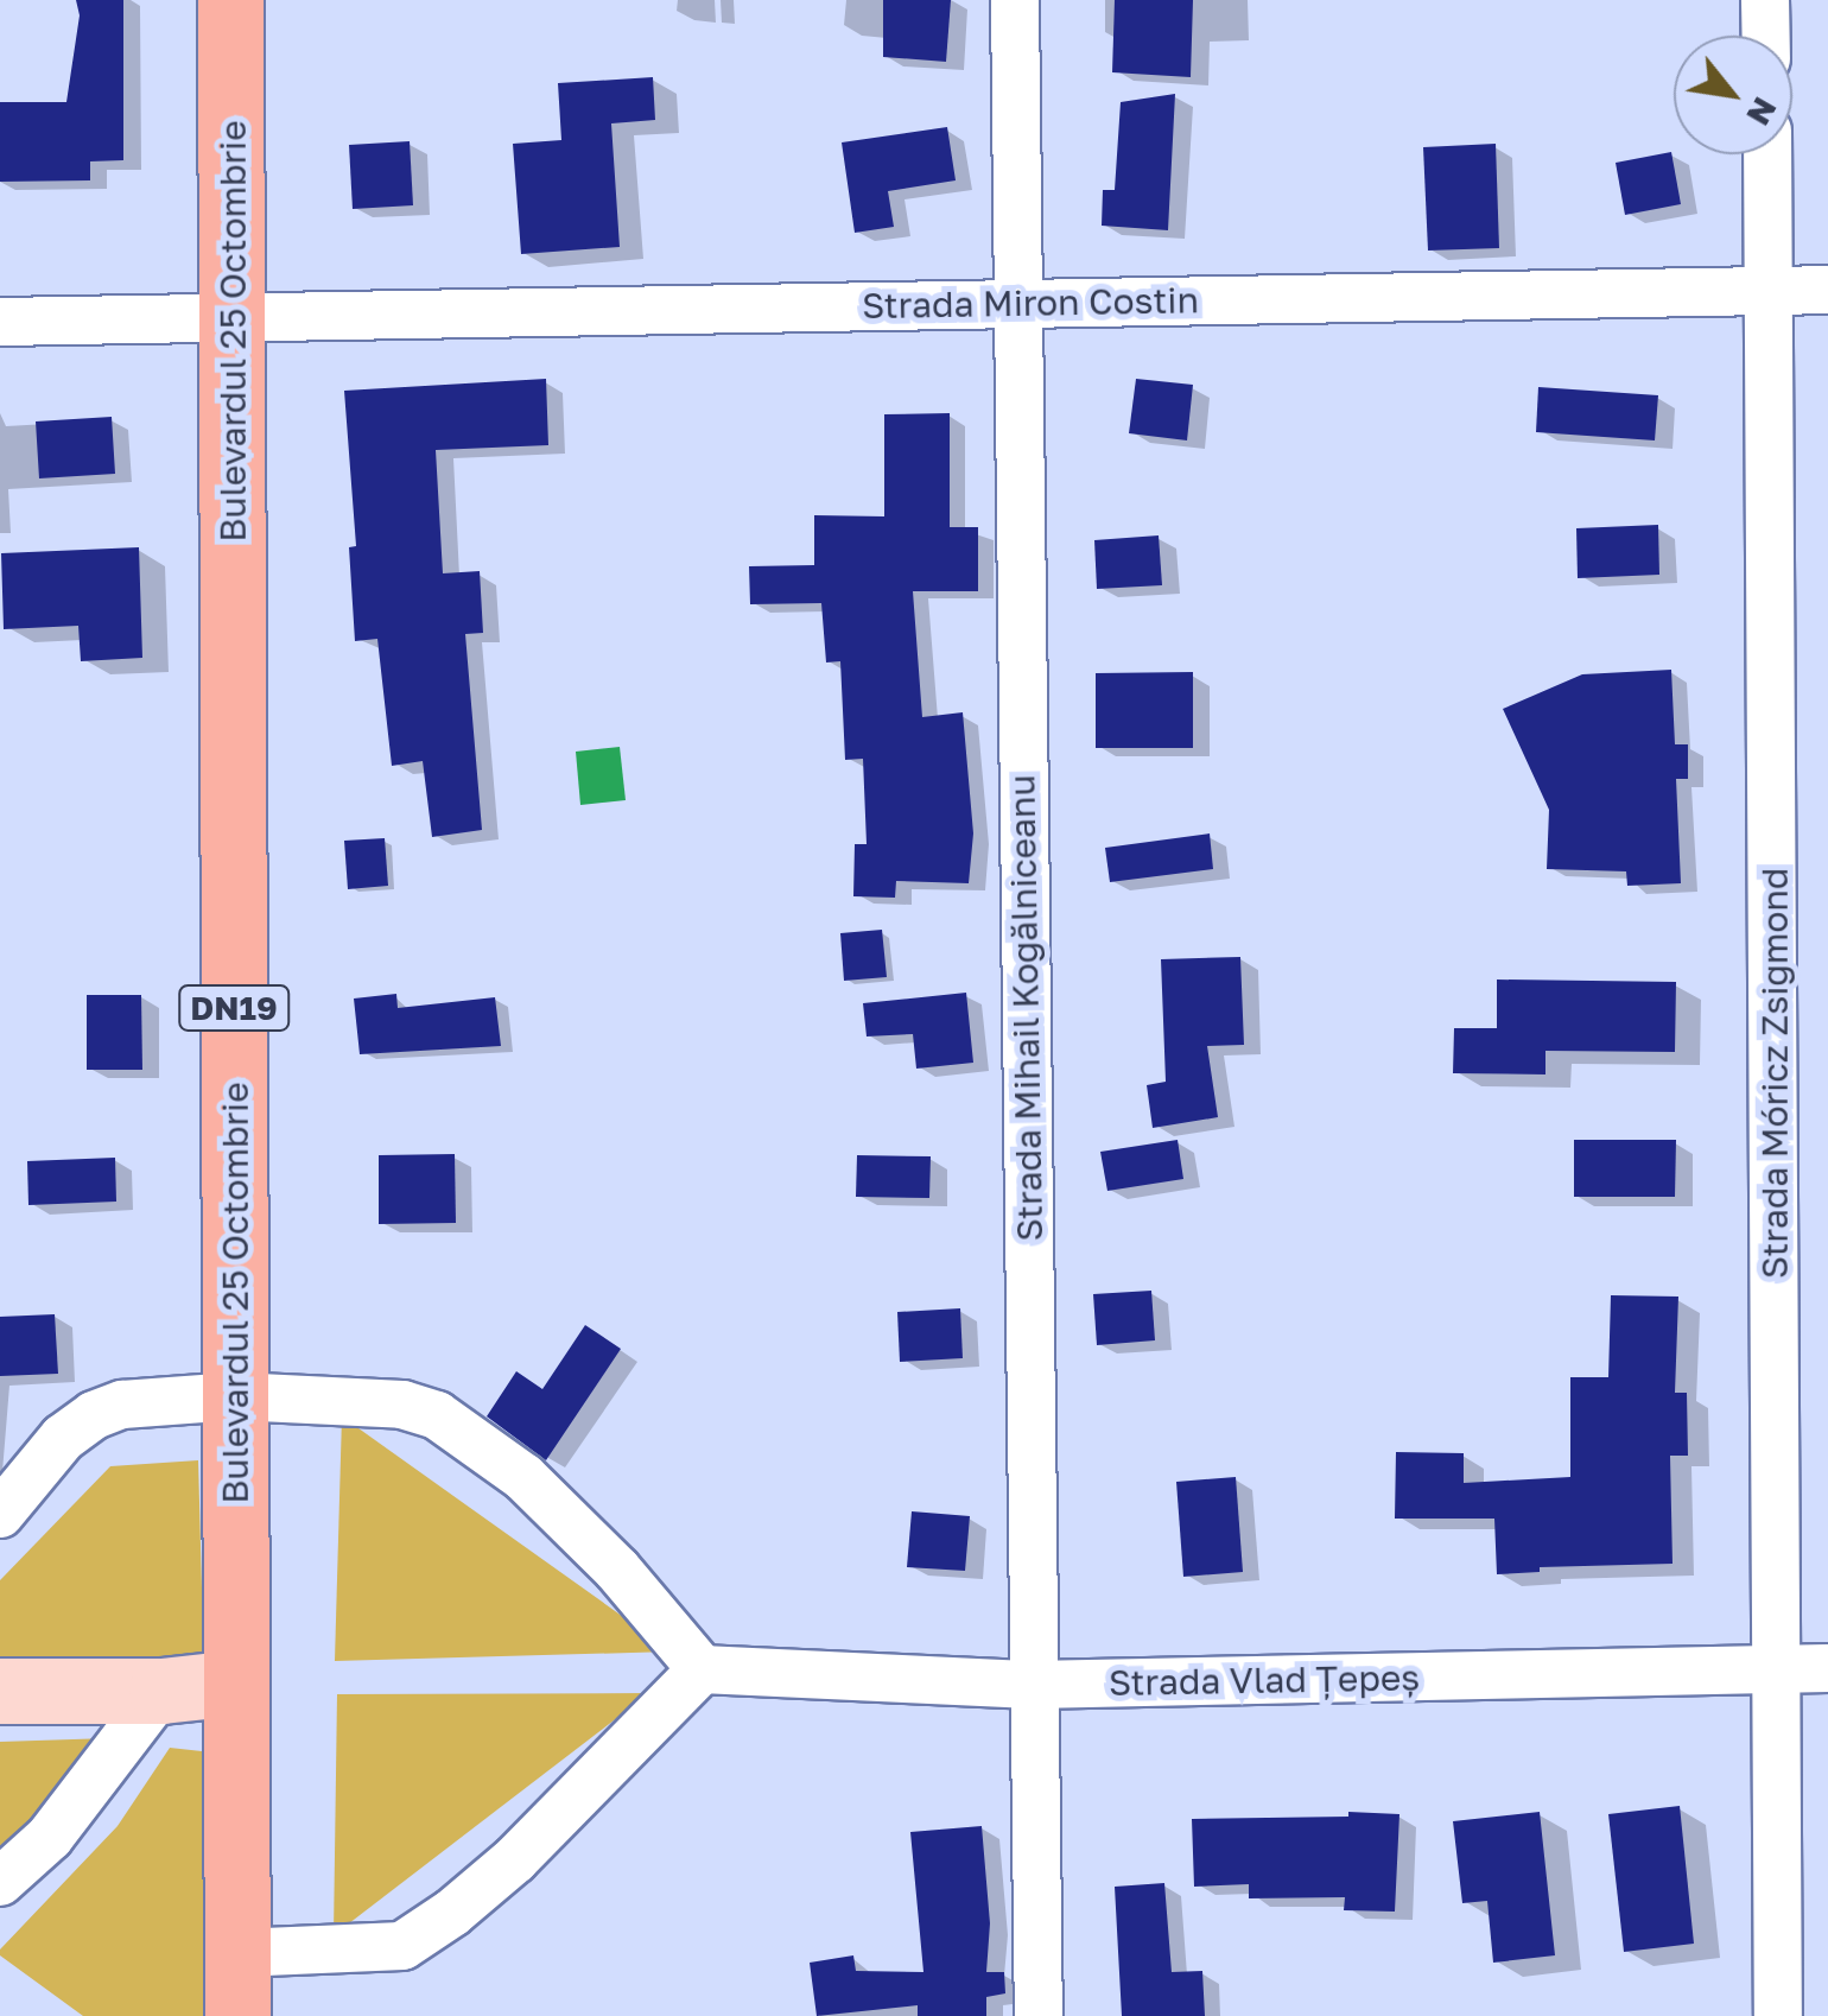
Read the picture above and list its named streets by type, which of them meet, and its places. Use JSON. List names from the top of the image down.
{
  "streets": {
    "main road": ["Bulevardul 25 Octombrie", "DN19"],
    "street": [
      "Strada Miron Costin",
      "Strada Mihail Kogălniceanu",
      "Strada Móricz Zsigmond",
      "Strada Vlad Țepeș"
    ]
  },
  "crossings": [
    ["Strada Miron Costin", "Bulevardul 25 Octombrie"],
    ["Strada Miron Costin", "Strada Mihail Kogălniceanu"],
    ["Strada Miron Costin", "Strada Móricz Zsigmond"],
    ["Strada Mihail Kogălniceanu", "Strada Vlad Țepeș"],
    ["Strada Móricz Zsigmond", "Strada Vlad Țepeș"]
  ],
  "north": "bottom right"
}
